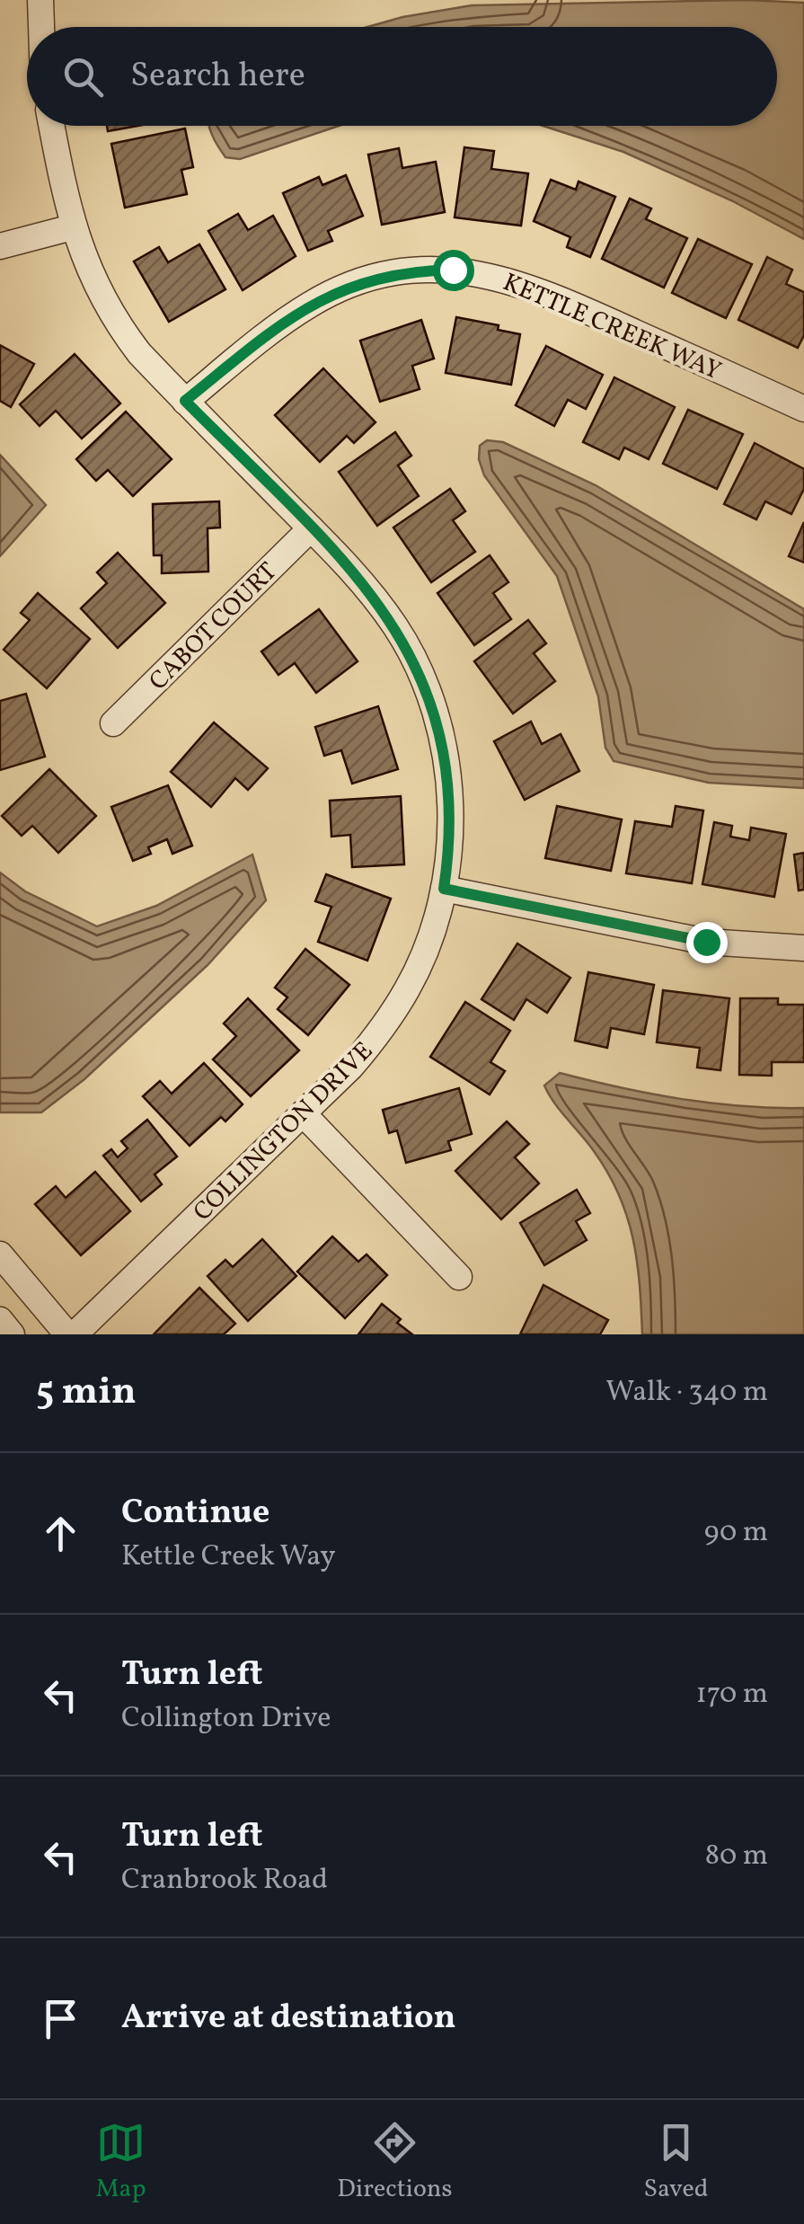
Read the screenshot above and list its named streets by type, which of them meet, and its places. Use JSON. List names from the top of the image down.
{
  "streets": {
    "street": ["KETTLE CREEK WAY", "CABOT COURT", "COLLINGTON DRIVE"]
  },
  "crossings": [
    ["KETTLE CREEK WAY", "COLLINGTON DRIVE"],
    ["CABOT COURT", "COLLINGTON DRIVE"]
  ],
  "page": {
    "search": "Search here",
    "heading": ["5 min", "Walk · 340 m"],
    "list": [
      ["Continue", "Kettle Creek Way", "90 m"],
      ["Turn left", "Collington Drive", "170 m"],
      ["Turn left", "Cranbrook Road", "80 m"],
      "Arrive at destination"
    ],
    "nav": ["Map", "Directions", "Saved"]
  }
}
